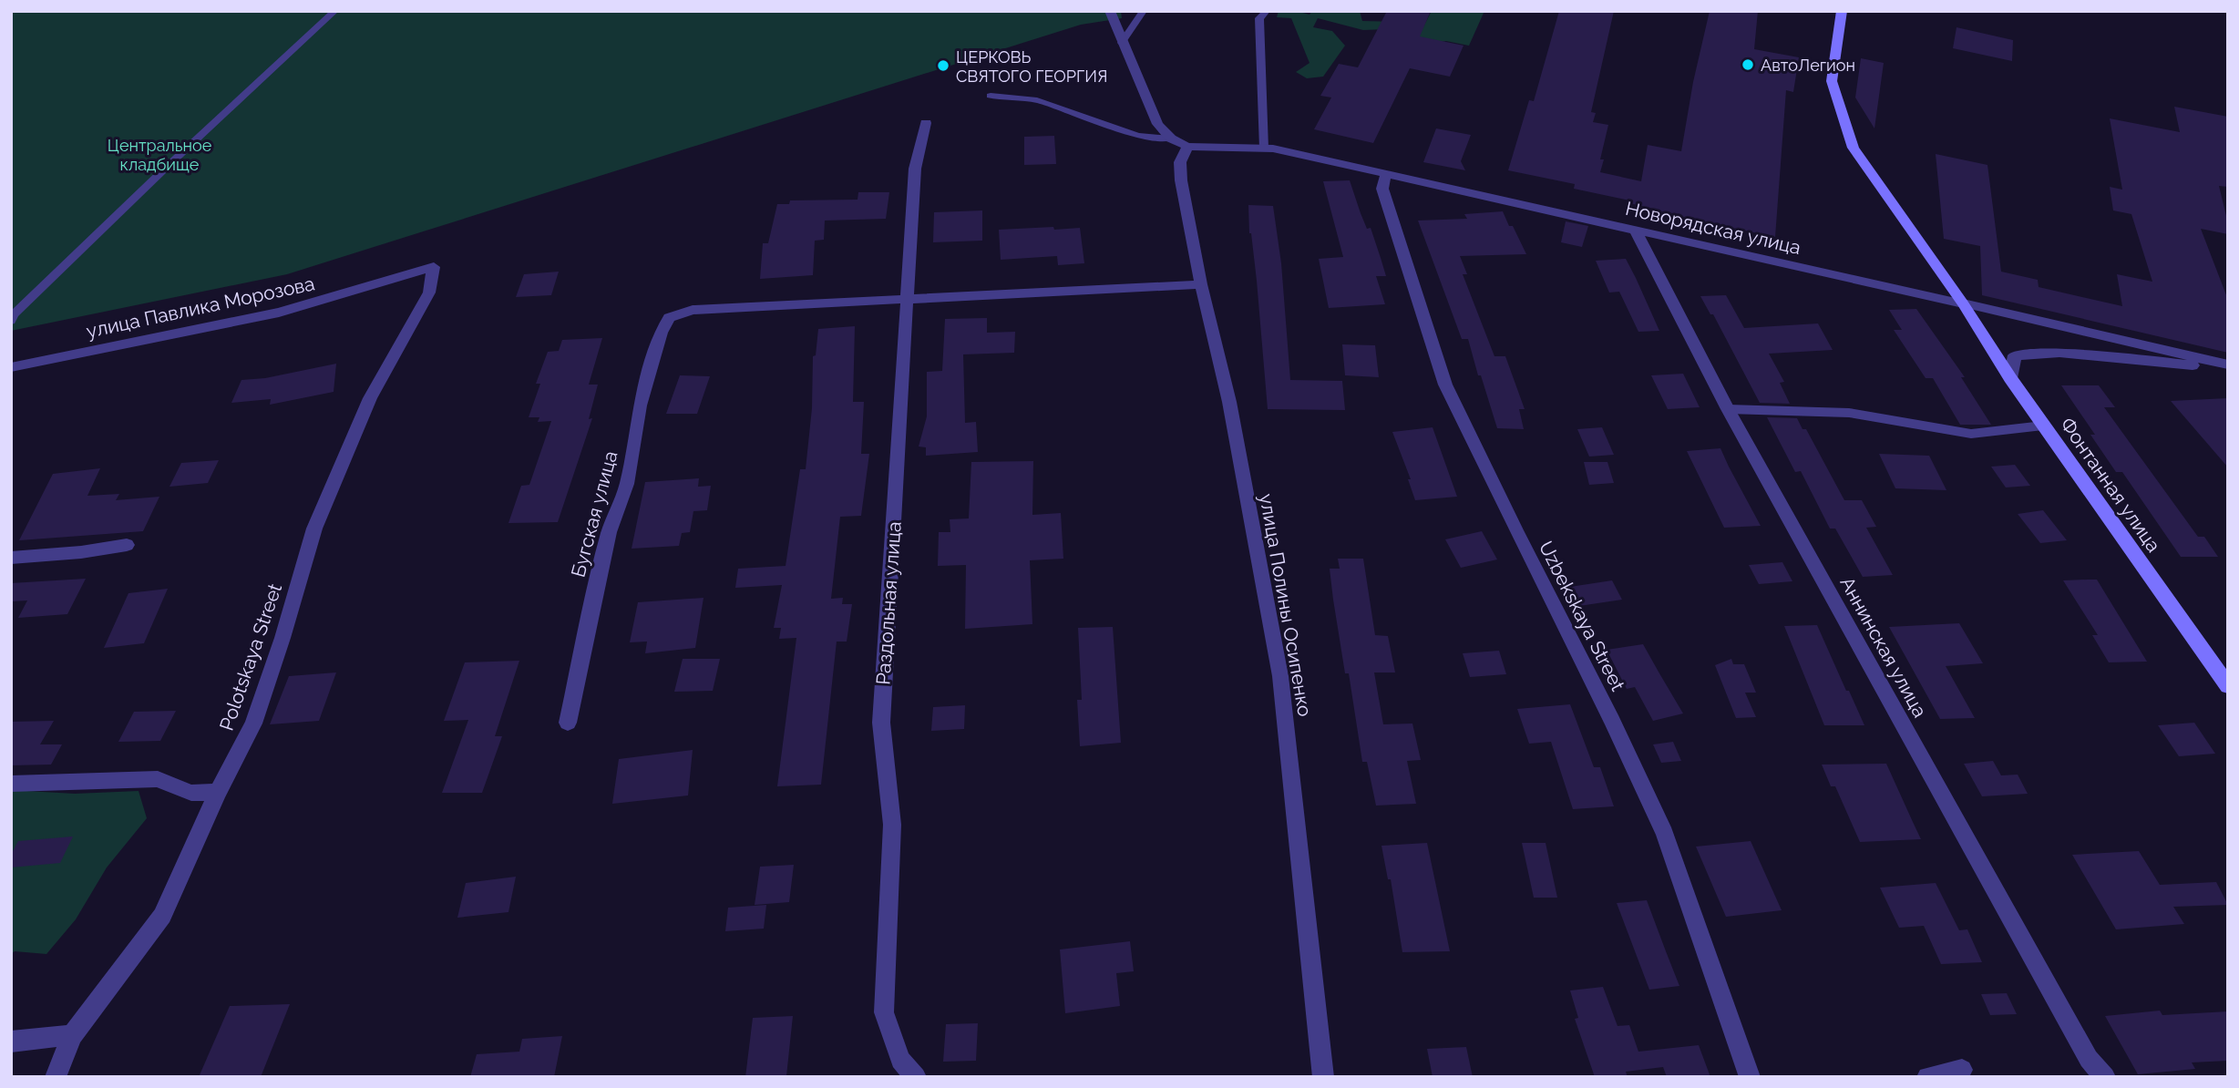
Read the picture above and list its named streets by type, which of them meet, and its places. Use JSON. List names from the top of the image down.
{
  "streets": {
    "main road": ["Фонтанная улица"],
    "street": [
      "Новорядская улица",
      "улица Павлика Морозова",
      "Бугская улица",
      "Раздольная улица",
      "улица Полины Осипенко",
      "Uzbekskaya Street",
      "Аннинская улица",
      "Polotskaya Street"
    ]
  },
  "crossings": [
    ["Новорядская улица", "Фонтанная улица"],
    ["Новорядская улица", "улица Полины Осипенко"],
    ["Новорядская улица", "Uzbekskaya Street"],
    ["Новорядская улица", "Аннинская улица"],
    ["улица Павлика Морозова", "Polotskaya Street"],
    ["Бугская улица", "Раздольная улица"]
  ],
  "parks": ["Центральное кладбище"],
  "places": ["АвтоЛегион", "ЦЕРКОВЬ СВЯТОГО ГЕОРГИЯ"]
}
